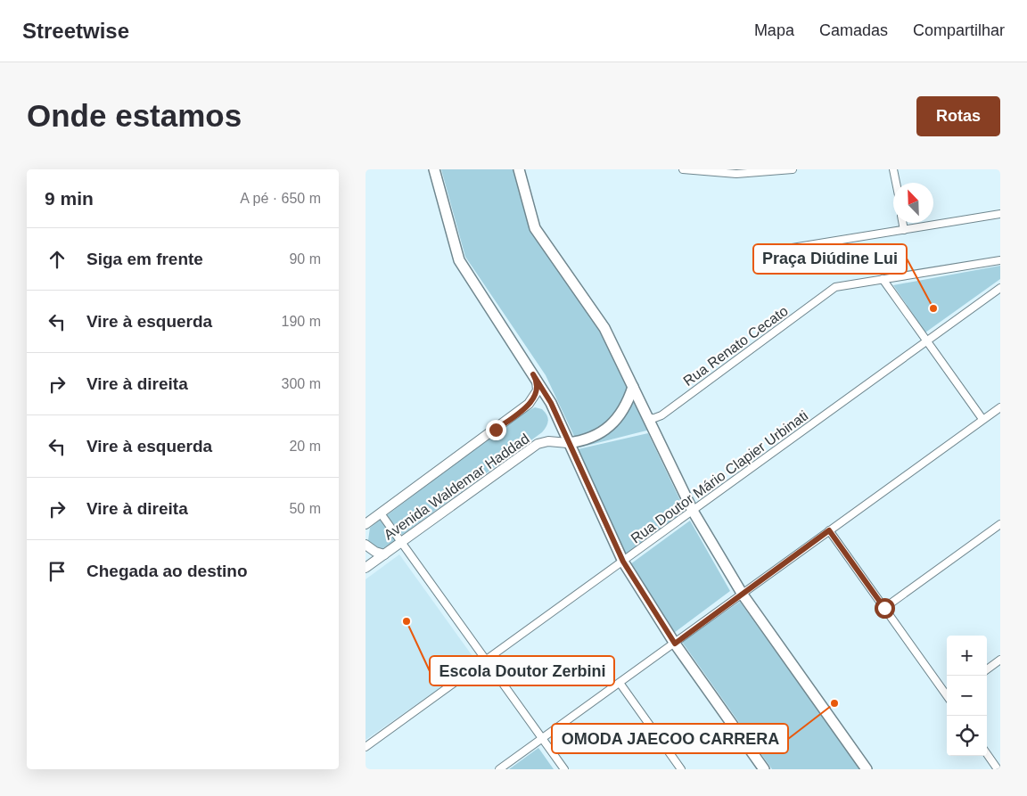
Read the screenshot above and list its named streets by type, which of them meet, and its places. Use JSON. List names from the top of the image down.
{
  "streets": {
    "main road": ["Avenida Waldemar Haddad"],
    "street": ["Rua Renato Cecato", "Rua Doutor Mário Clapier Urbinati"]
  },
  "places": ["Praça Diúdine Lui", "Escola Doutor Zerbini", "OMODA JAECOO CARRERA"],
  "north": "top left",
  "page": {
    "header": "Streetwise",
    "nav": ["Mapa", "Camadas", "Compartilhar"],
    "buttons": "Rotas",
    "title": "Onde estamos",
    "heading": ["9 min", "A pé · 650 m"],
    "list": [
      ["Siga em frente", "90 m"],
      ["Vire à esquerda", "190 m"],
      ["Vire à direita", "300 m"],
      ["Vire à esquerda", "20 m"],
      ["Vire à direita", "50 m"],
      "Chegada ao destino"
    ],
    "map_buttons": ["+", "−"]
  }
}
